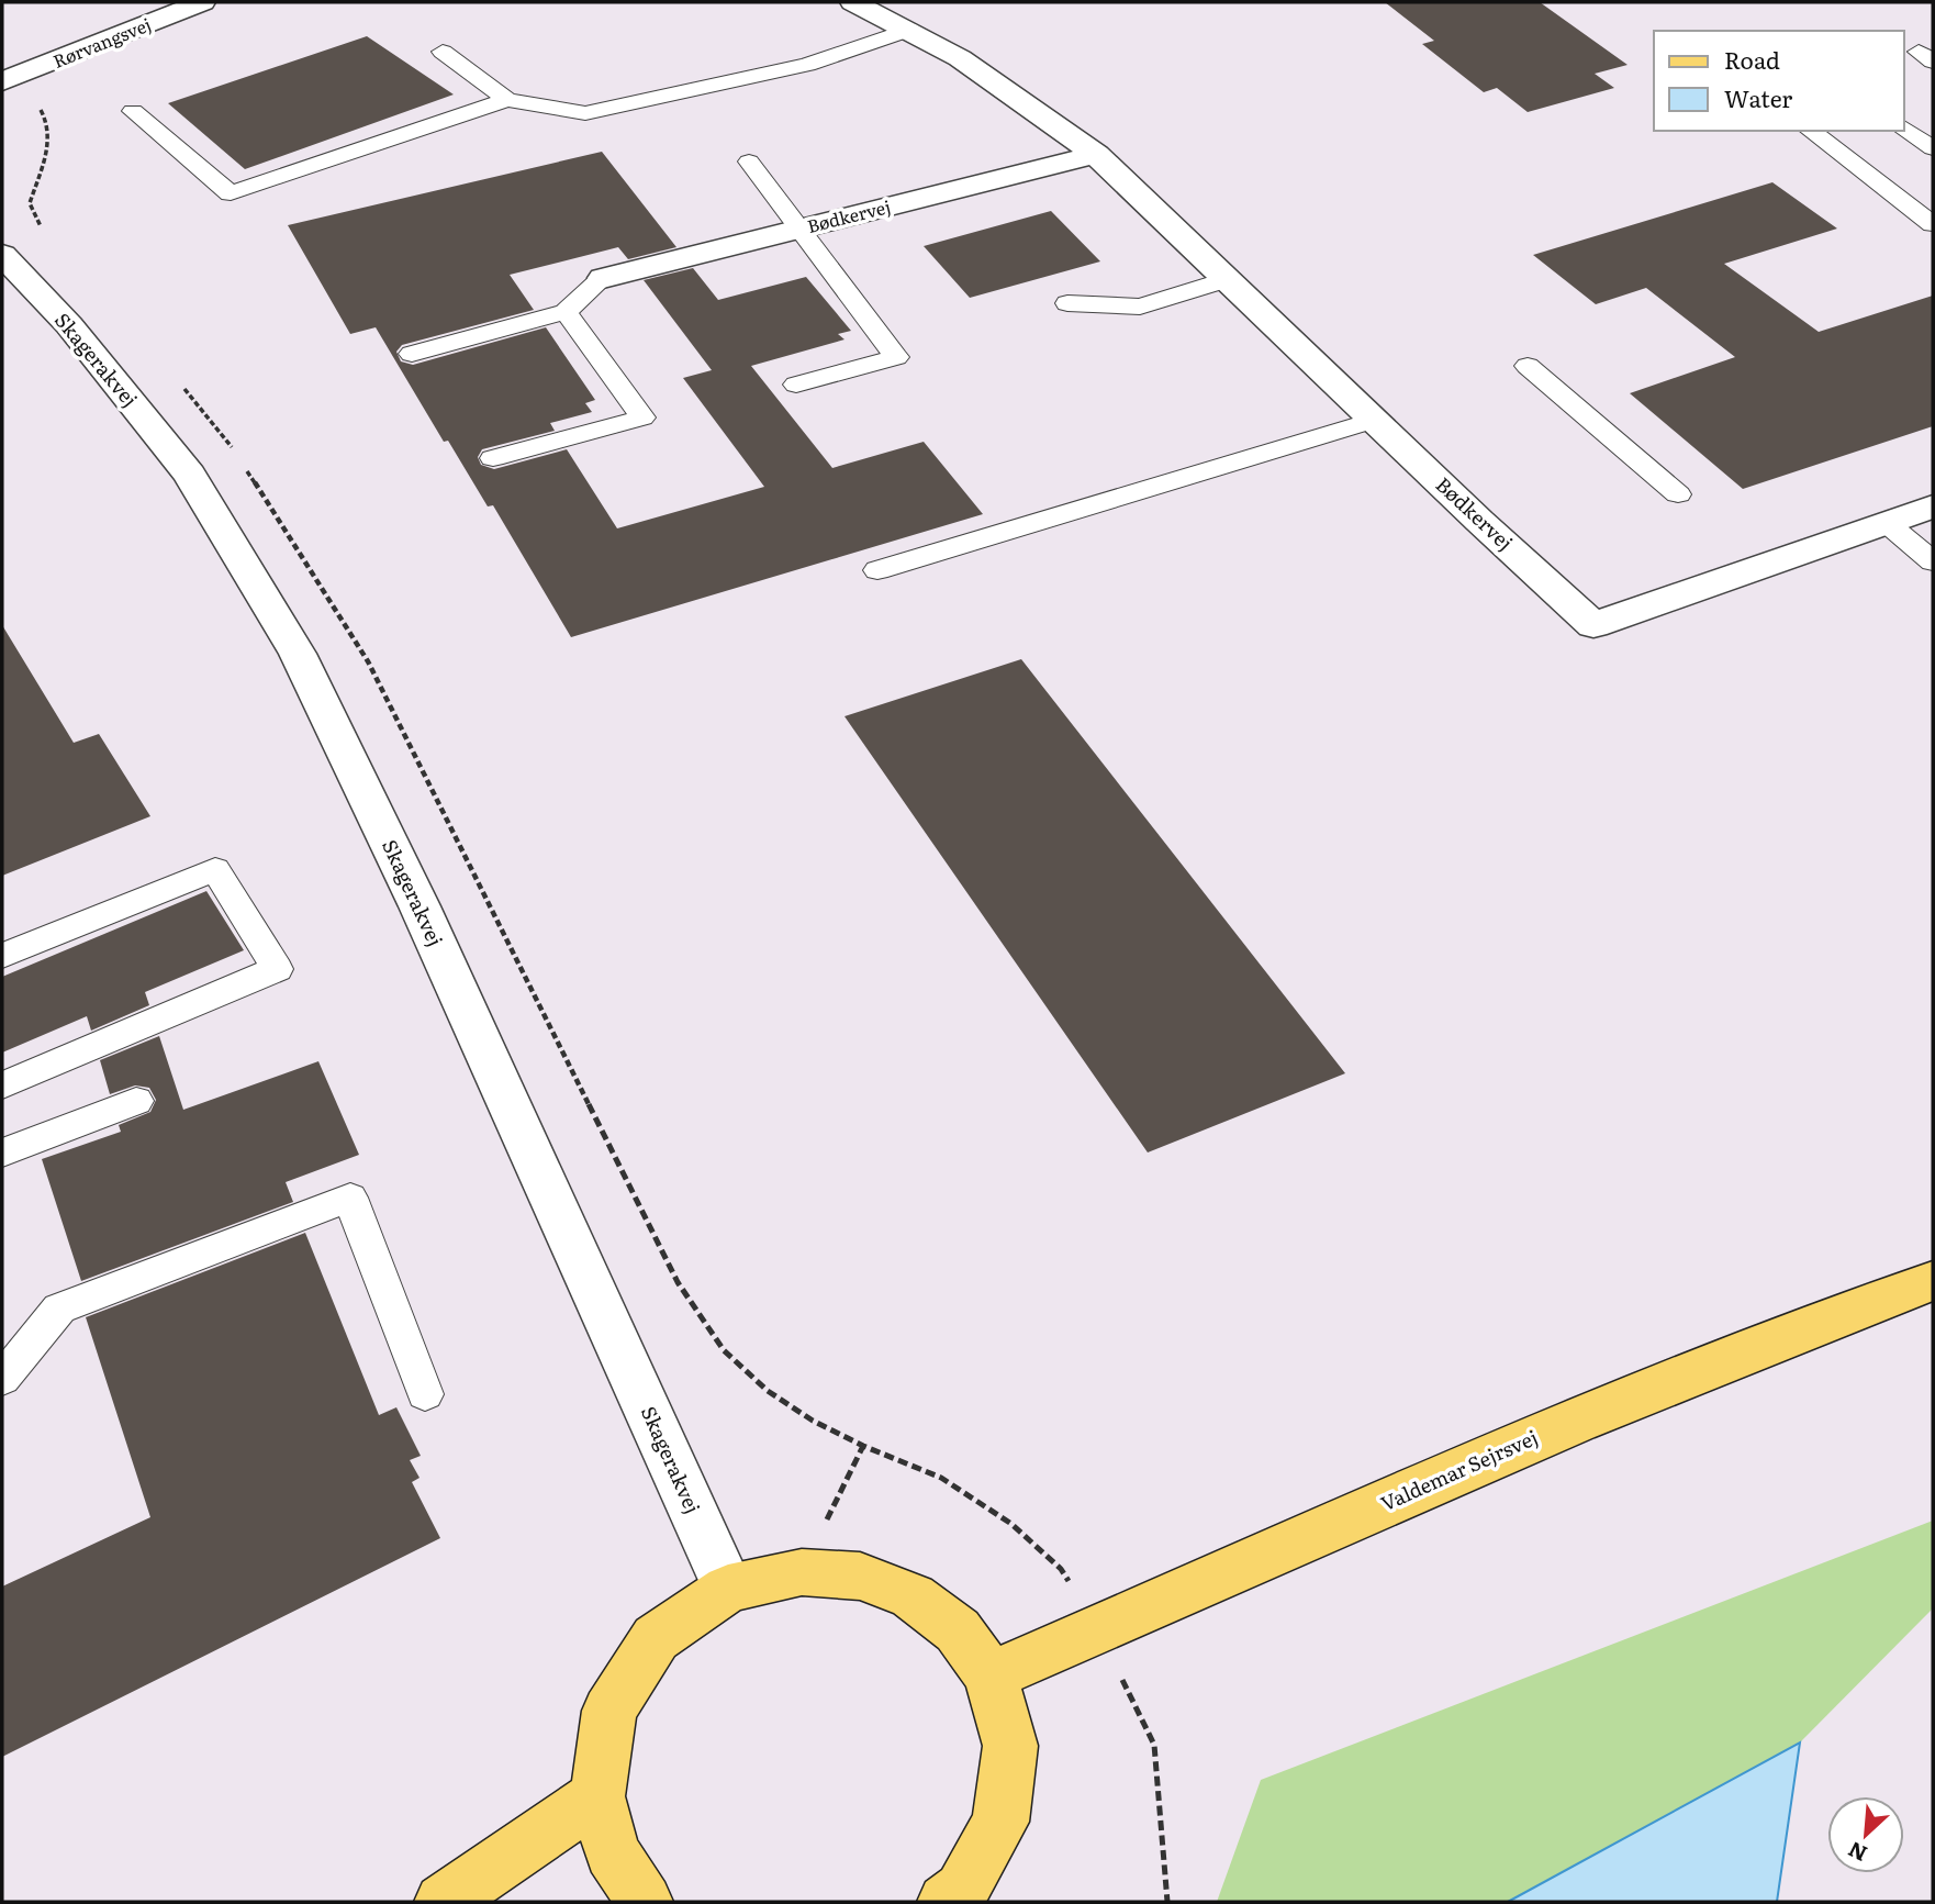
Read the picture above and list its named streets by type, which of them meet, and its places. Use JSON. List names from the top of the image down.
{
  "streets": {
    "main road": ["Valdemar Sejrsvej"],
    "street": ["Rørvangsvej", "Bødkervej", "Skagerakvej"]
  },
  "legend": ["Road", "Water"],
  "north": "bottom left"
}
